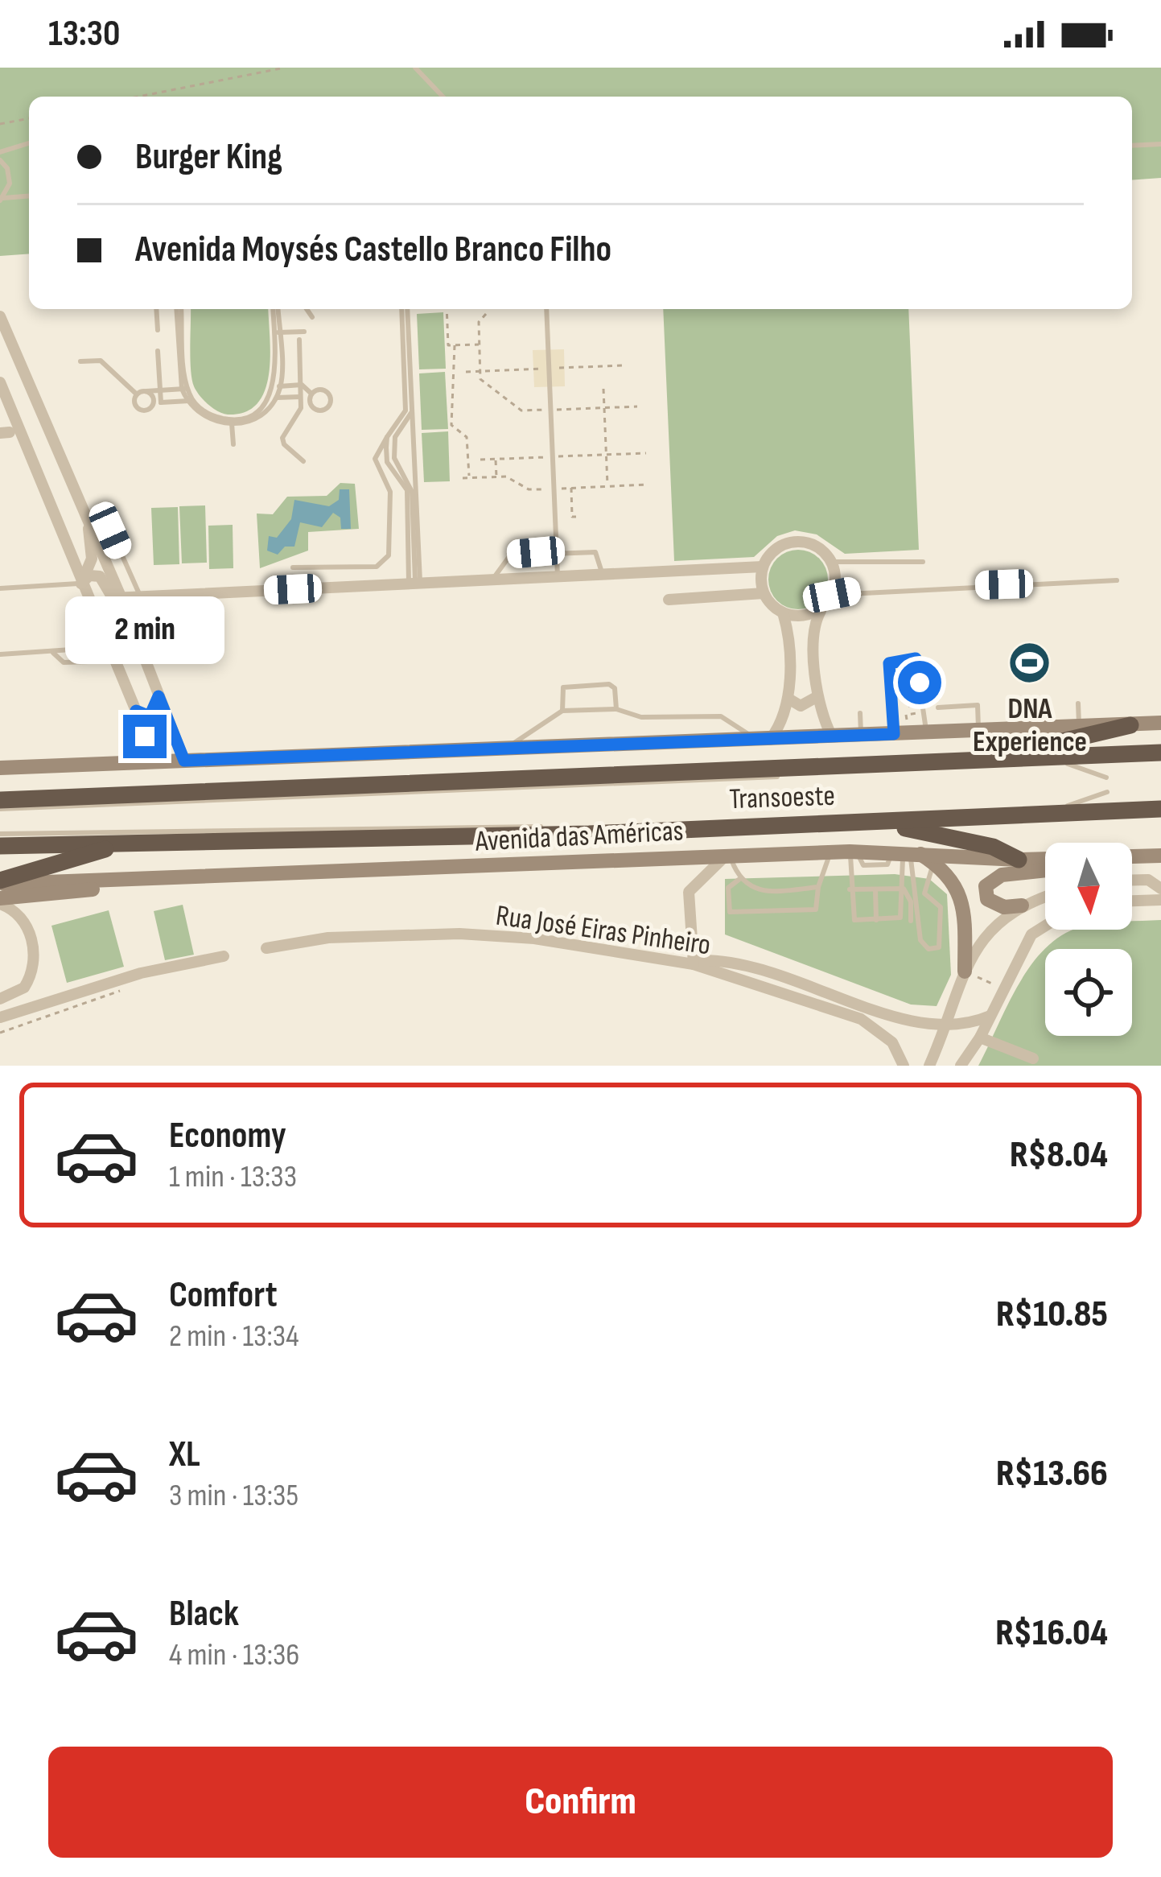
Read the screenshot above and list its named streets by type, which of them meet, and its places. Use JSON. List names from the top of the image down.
{
  "streets": {
    "highway": ["Avenida das Américas"],
    "street": ["Rua José Eiras Pinheiro"],
    "lane": ["Transoeste"]
  },
  "crossings": [
    ["Transoeste", "Avenida das Américas"]
  ],
  "places": {
    "sports": ["DNA Experience"]
  },
  "north": "bottom",
  "page": {
    "status": "13:30",
    "banner": ["Burger King", "Avenida Moysés Castello Branco Filho"],
    "bubble": "2 min",
    "list": [
      {
        "name": "Economy",
        "note": "1 min · 13:33",
        "value": "R$8.04"
      },
      {
        "name": "Comfort",
        "note": "2 min · 13:34",
        "value": "R$10.85"
      },
      {
        "name": "XL",
        "note": "3 min · 13:35",
        "value": "R$13.66"
      },
      {
        "name": "Black",
        "note": "4 min · 13:36",
        "value": "R$16.04"
      }
    ],
    "buttons": "Confirm"
  }
}
